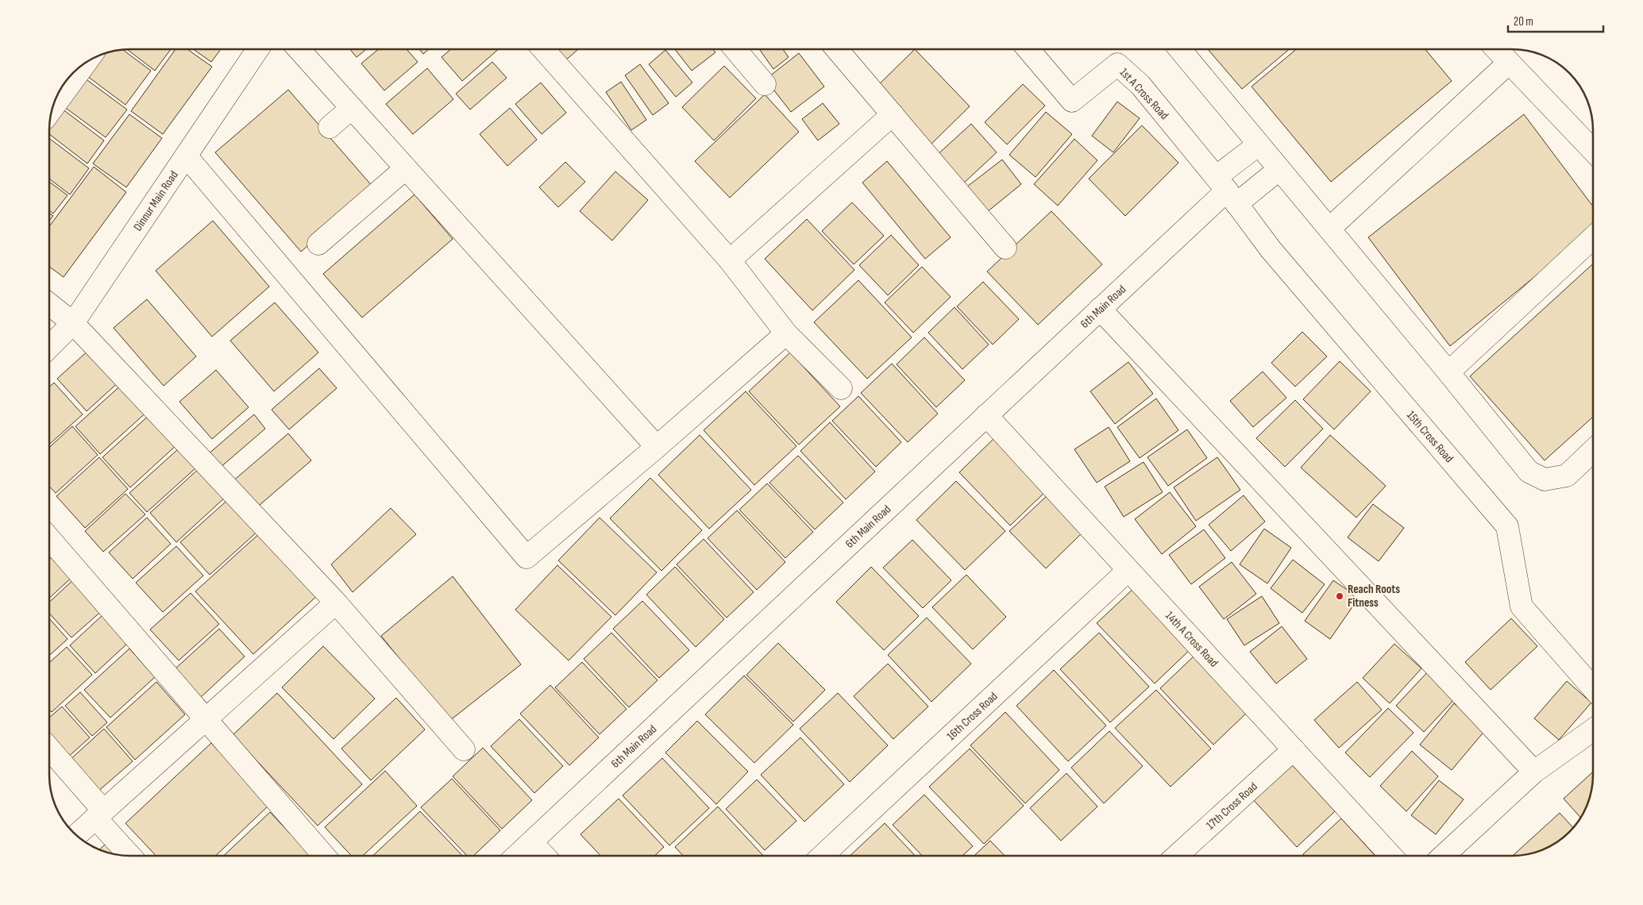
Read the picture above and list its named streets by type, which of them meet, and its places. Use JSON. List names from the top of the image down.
{
  "streets": {
    "street": [
      "1st A Cross Road",
      "Dinnur Main Road",
      "6th Main Road",
      "15th Cross Road",
      "14th A Cross Road",
      "16th Cross Road",
      "17th Cross Road"
    ]
  },
  "crossings": [
    ["1st A Cross Road", "6th Main Road"],
    ["1st A Cross Road", "15th Cross Road"],
    ["6th Main Road", "15th Cross Road"],
    ["6th Main Road", "14th A Cross Road"],
    ["14th A Cross Road", "16th Cross Road"],
    ["14th A Cross Road", "17th Cross Road"]
  ],
  "places": ["Reach Roots Fitness"],
  "scale_bar": "20 m"
}
